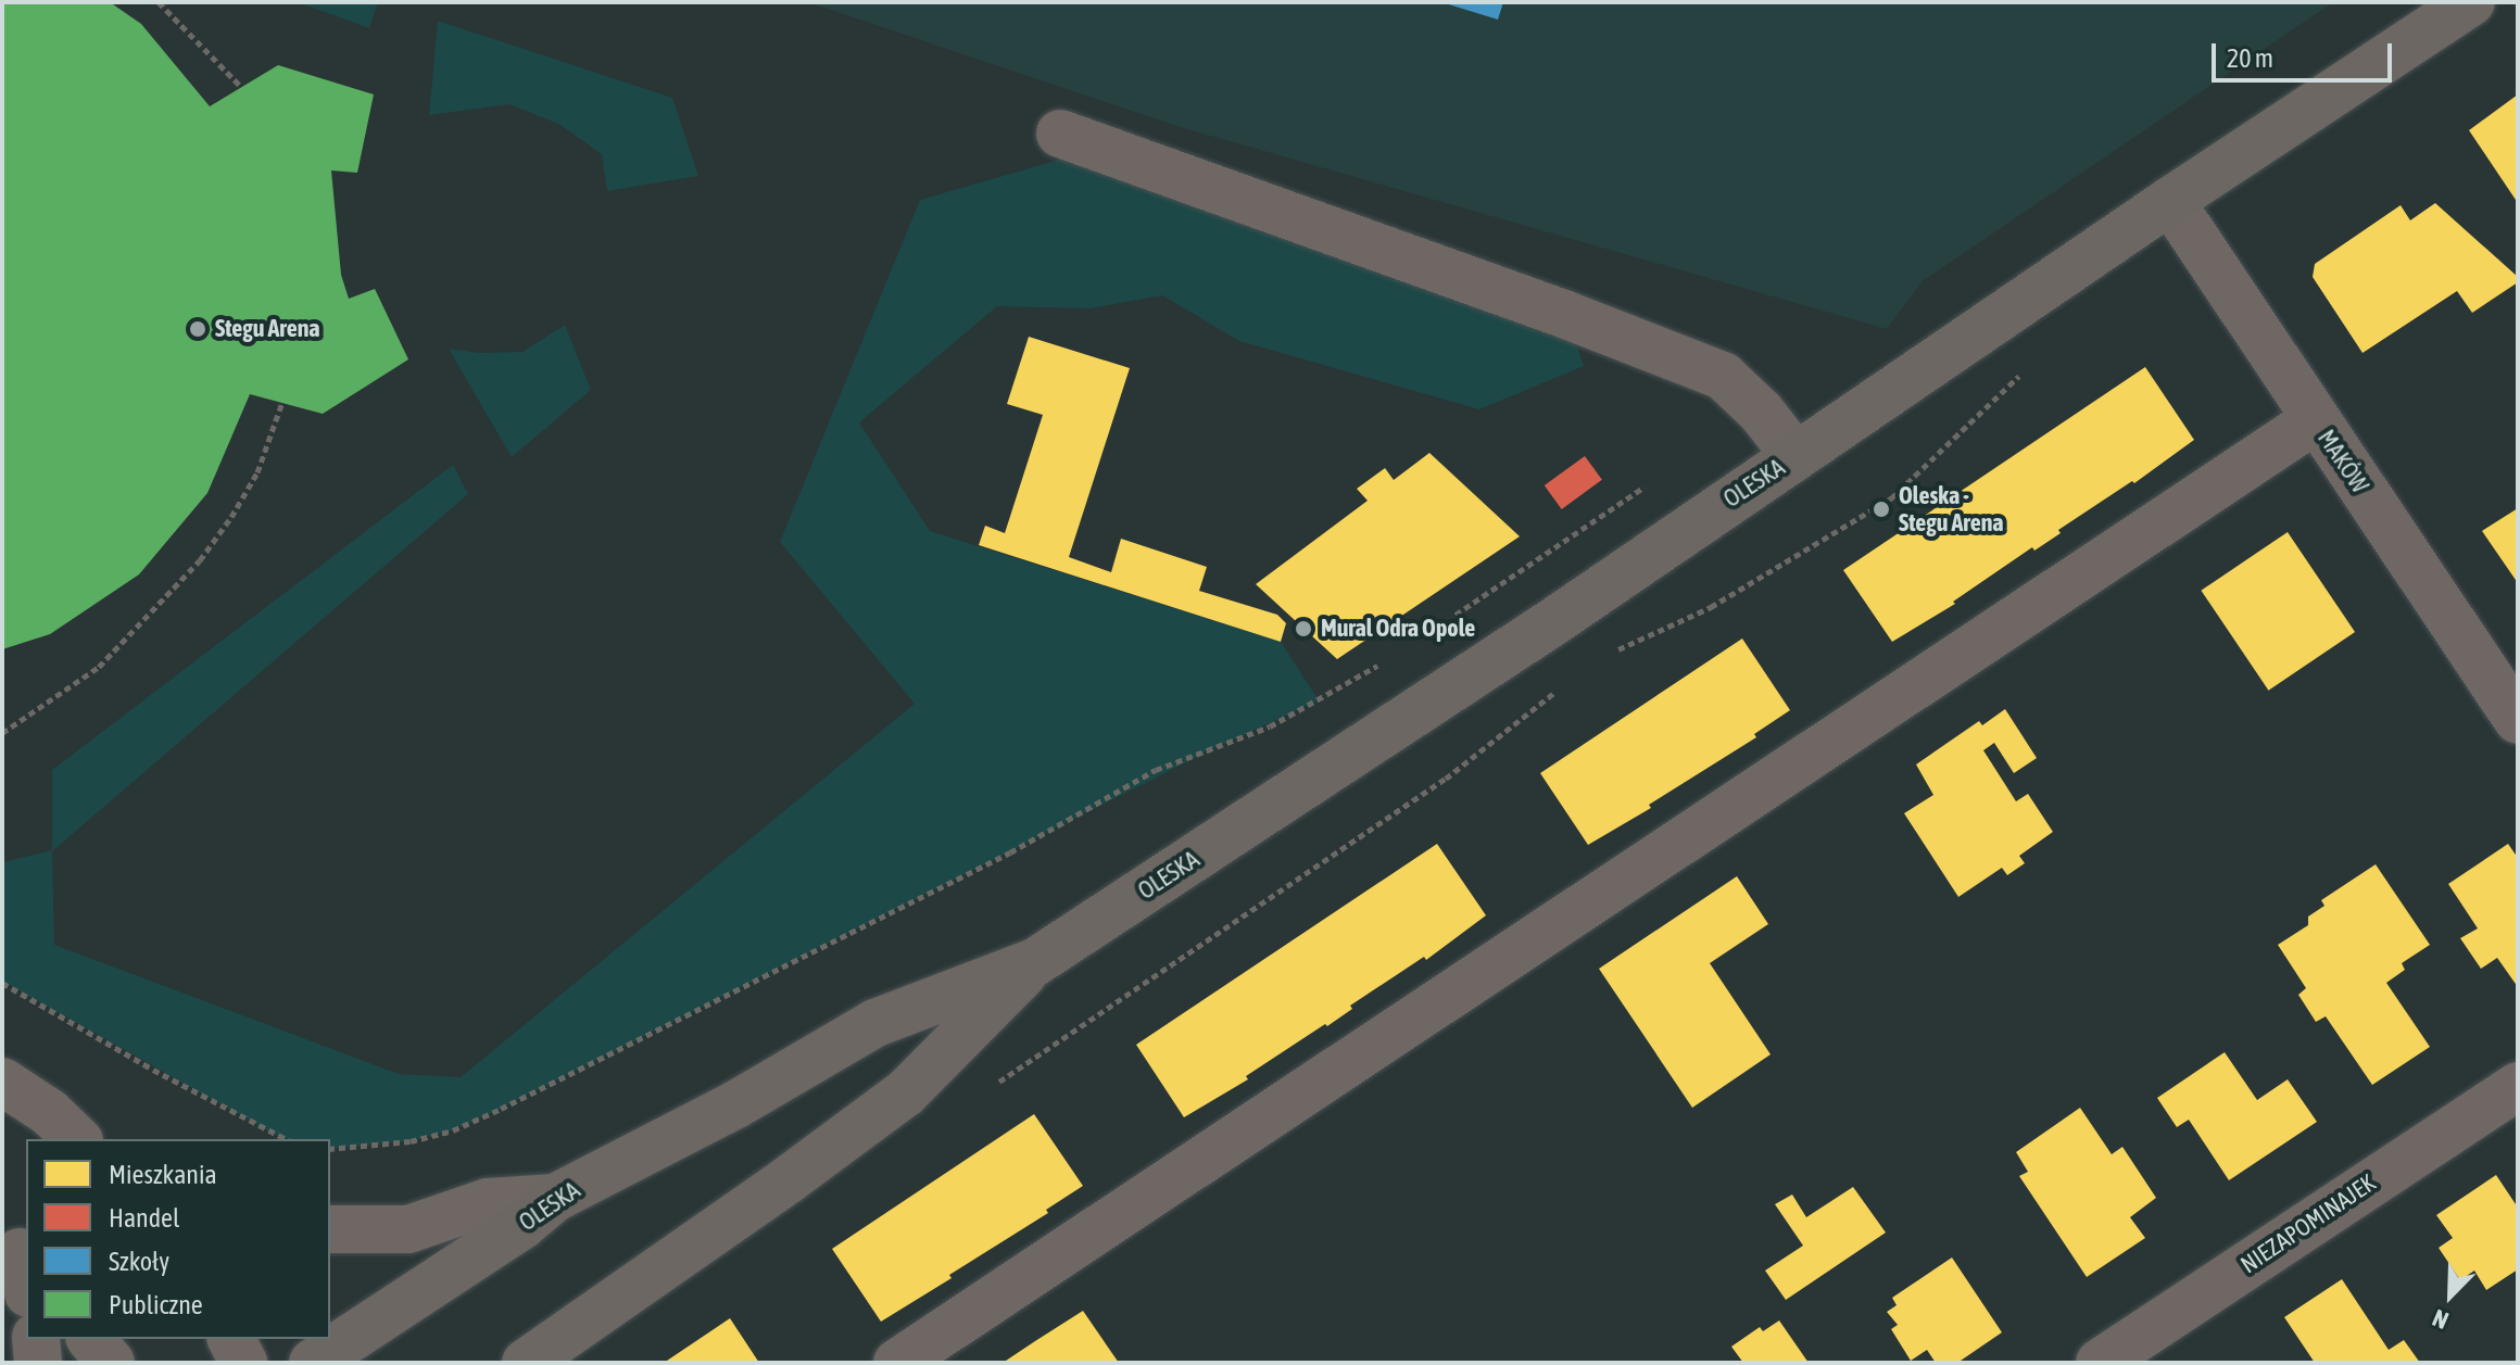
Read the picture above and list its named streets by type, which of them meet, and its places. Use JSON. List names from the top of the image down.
{
  "streets": {
    "main road": ["OLESKA"],
    "street": ["MAKÓW", "NIEZAPOMINAJEK"]
  },
  "crossings": [
    ["MAKÓW", "OLESKA"]
  ],
  "places": ["Stegu Arena", "Oleska - Stegu Arena", "Mural Odra Opole"],
  "legend": [
    "Mieszkania",
    "Handel",
    "Szkoły",
    "Publiczne"
  ],
  "scale_bar": "20 m",
  "north": "bottom left"
}
